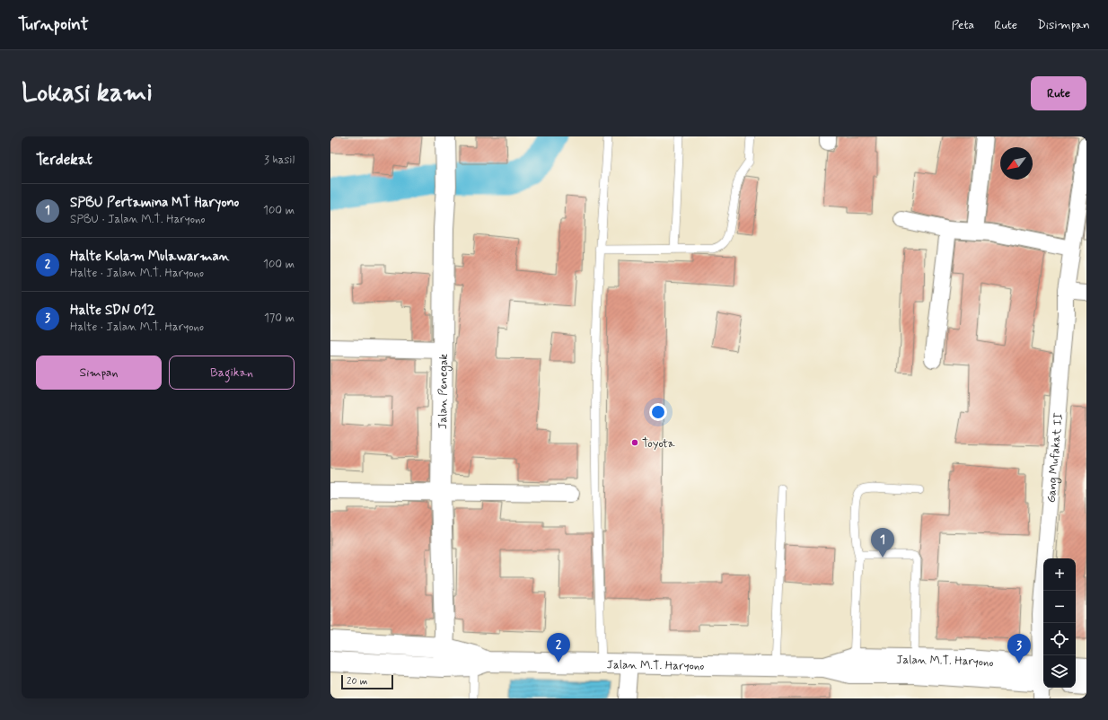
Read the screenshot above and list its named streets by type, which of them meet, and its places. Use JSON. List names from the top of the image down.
{
  "streets": {
    "main road": ["Jalan Penegak", "Jalan M.T. Haryono"],
    "street": ["Gang Mufakat II"]
  },
  "crossings": [
    ["Jalan Penegak", "Jalan M.T. Haryono"],
    ["Gang Mufakat II", "Jalan M.T. Haryono"]
  ],
  "places": ["Toyota"],
  "scale_bar": "20 m",
  "north": "bottom left",
  "page": {
    "header": "Turnpoint",
    "nav": ["Peta", "Rute", "Disimpan"],
    "buttons": [
      "Rute",
      ["Simpan", "Bagikan"]
    ],
    "title": "Lokasi kami",
    "heading": ["Terdekat", "3 hasil"],
    "list": [
      {
        "mark": "1",
        "name": "SPBU Pertamina MT Haryono",
        "note": "SPBU · Jalan M.T. Haryono",
        "value": "100 m"
      },
      {
        "mark": "2",
        "name": "Halte Kolam Mulawarman",
        "note": "Halte · Jalan M.T. Haryono",
        "value": "100 m"
      },
      {
        "mark": "3",
        "name": "Halte SDN 012",
        "note": "Halte · Jalan M.T. Haryono",
        "value": "170 m"
      }
    ],
    "pins": ["1", "2", "3"],
    "map_buttons": ["+", "−"],
    "scale": "20 m"
  }
}
